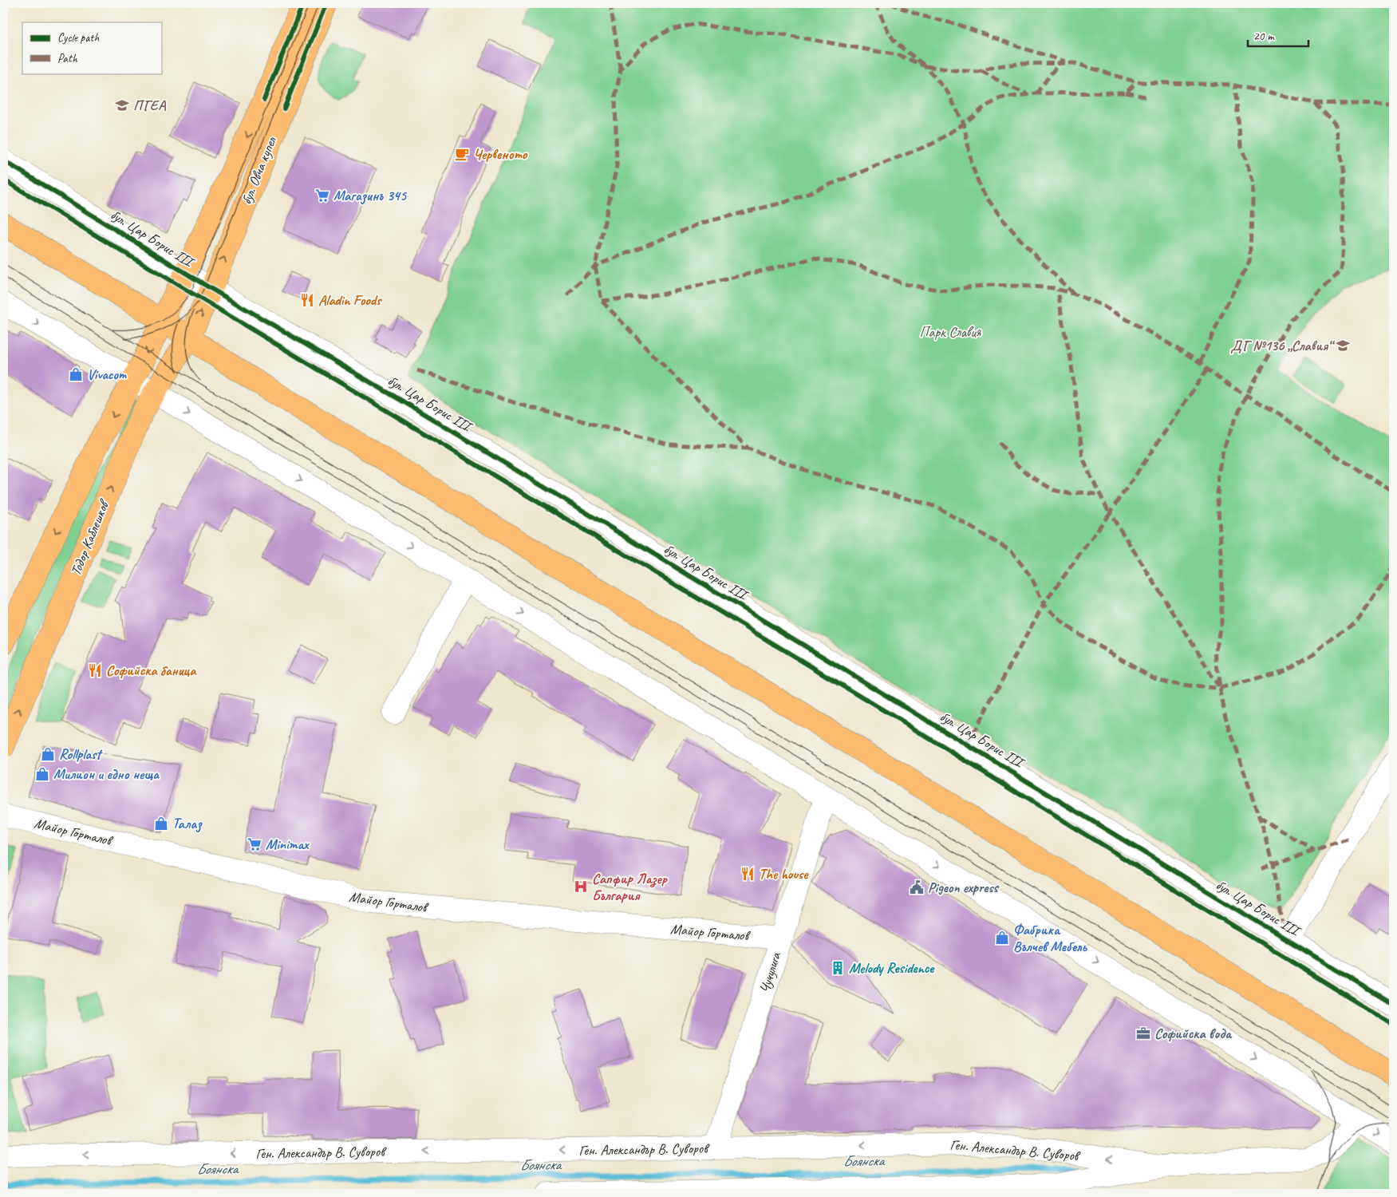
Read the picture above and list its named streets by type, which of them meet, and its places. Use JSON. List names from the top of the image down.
{
  "streets": {
    "main road": ["бул. Овча купел", "Тодор Каблешков"],
    "street": [
      "бул. Цар Борис III",
      "Майор Горталов",
      "Чучулига",
      "Ген. Александър В. Суворов"
    ]
  },
  "crossings": [
    ["бул. Овча купел", "бул. Цар Борис III"],
    ["бул. Овча купел", "Тодор Каблешков"],
    ["Майор Горталов", "Чучулига"],
    ["Чучулига", "Ген. Александър В. Суворов"]
  ],
  "water": ["Боянска"],
  "parks": ["Парк Славия"],
  "places": {
    "school or university": ["ПГЕА", "ДГ №136 „Славия“"],
    "cafe": ["Червеното"],
    "supermarket": ["Магазинъ 345", "Minimax"],
    "restaurant": ["Aladin Foods", "Софийска баница", "The house"],
    "shop": [
      "Vivacom",
      "Rollplast",
      "Милион и едно неща",
      "Талаз",
      "Фабрика Вълчев Мебель"
    ],
    "hospital": ["Сапфир Лазер България"],
    "public building": ["Pigeon express"],
    "building": ["Melody Residence"],
    "office": ["Софийска вода"]
  },
  "legend": ["Cycle path", "Path"],
  "scale_bar": "20 m"
}
